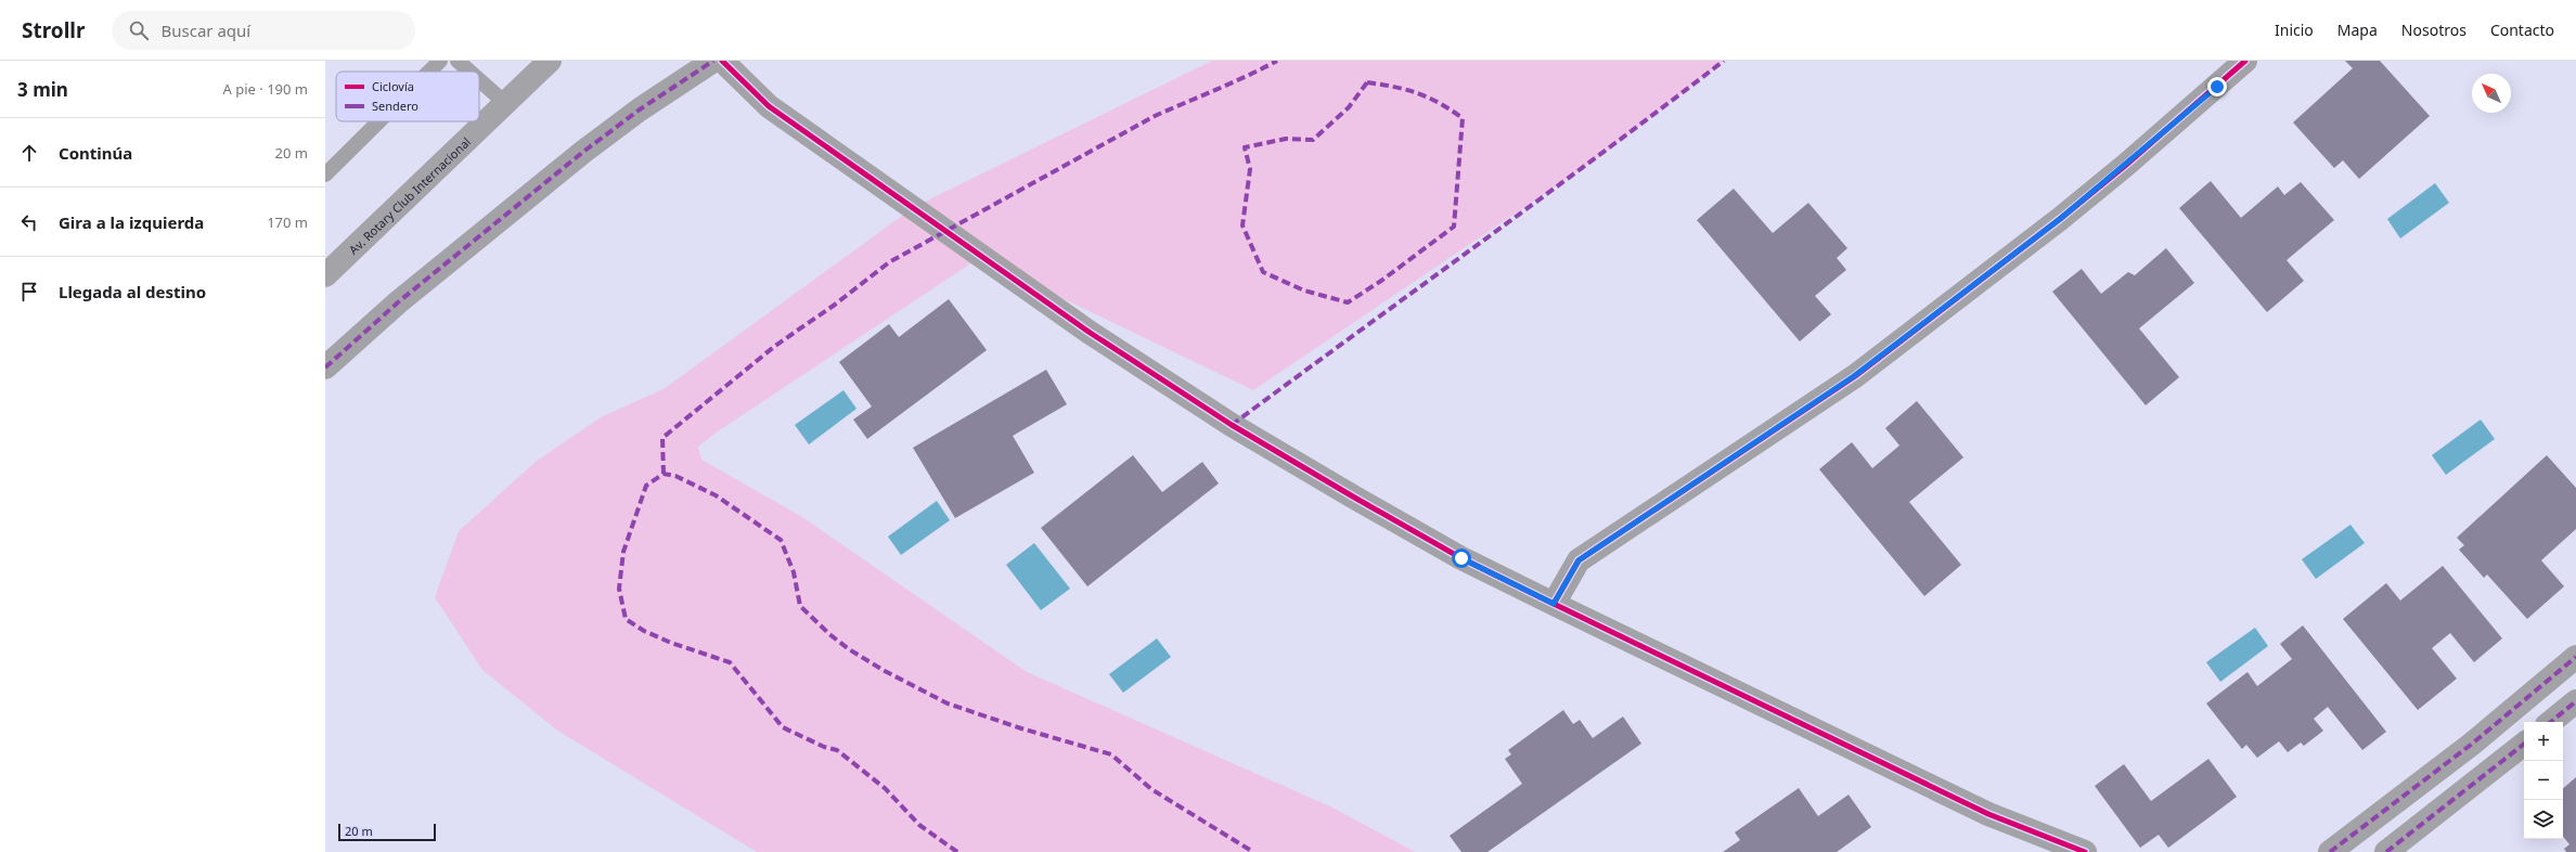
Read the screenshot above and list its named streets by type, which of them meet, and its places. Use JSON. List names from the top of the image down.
{
  "streets": {
    "main road": ["Av. Rotary Club Internacional"]
  },
  "legend": ["Ciclovía", "Sendero"],
  "scale_bar": "20 m",
  "north": "top left",
  "page": {
    "header": "Strollr",
    "search": "Buscar aquí",
    "nav": [
      "Inicio",
      "Mapa",
      "Nosotros",
      "Contacto"
    ],
    "heading": ["3 min", "A pie · 190 m"],
    "list": [
      ["Continúa", "20 m"],
      ["Gira a la izquierda", "170 m"],
      "Llegada al destino"
    ],
    "map_buttons": ["+", "−"],
    "scale": "20 m"
  }
}
